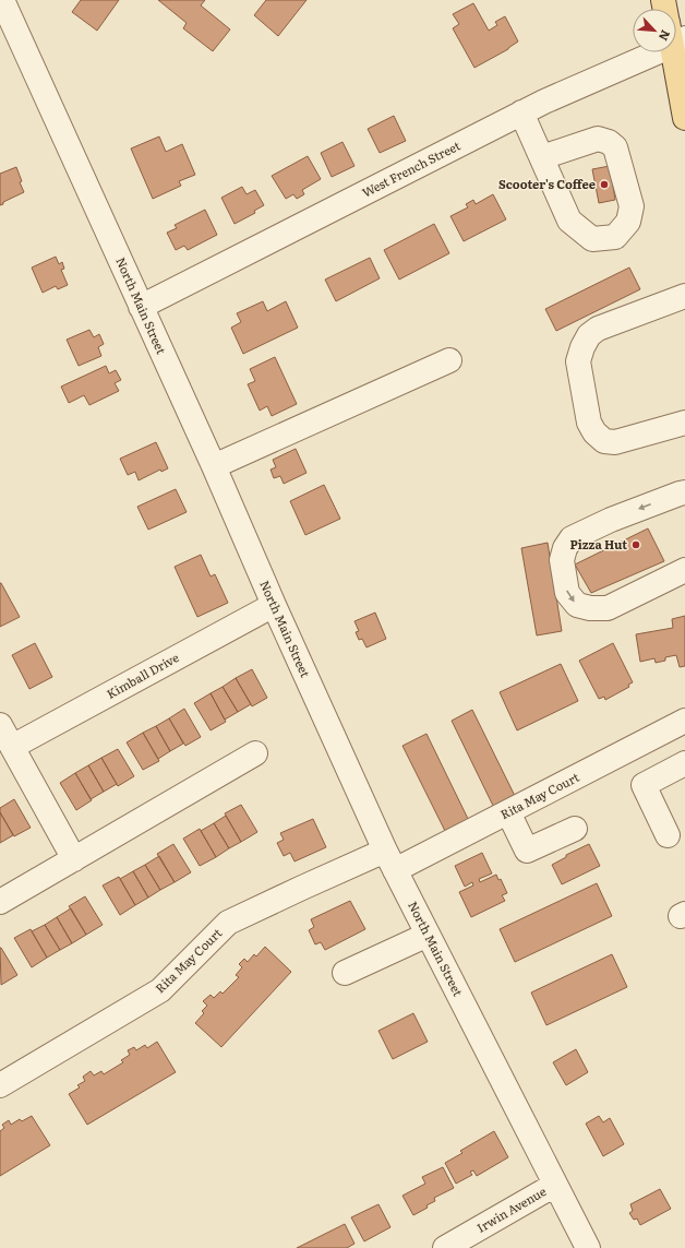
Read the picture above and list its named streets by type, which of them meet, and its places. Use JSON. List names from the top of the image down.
{
  "streets": {
    "street": [
      "West French Street",
      "North Main Street",
      "Kimball Drive",
      "Rita May Court",
      "Irwin Avenue"
    ]
  },
  "crossings": [
    ["West French Street", "North Main Street"],
    ["North Main Street", "Kimball Drive"],
    ["North Main Street", "Rita May Court"],
    ["North Main Street", "Irwin Avenue"]
  ],
  "places": ["Scooter's Coffee", "Pizza Hut"],
  "north": "bottom right"
}
